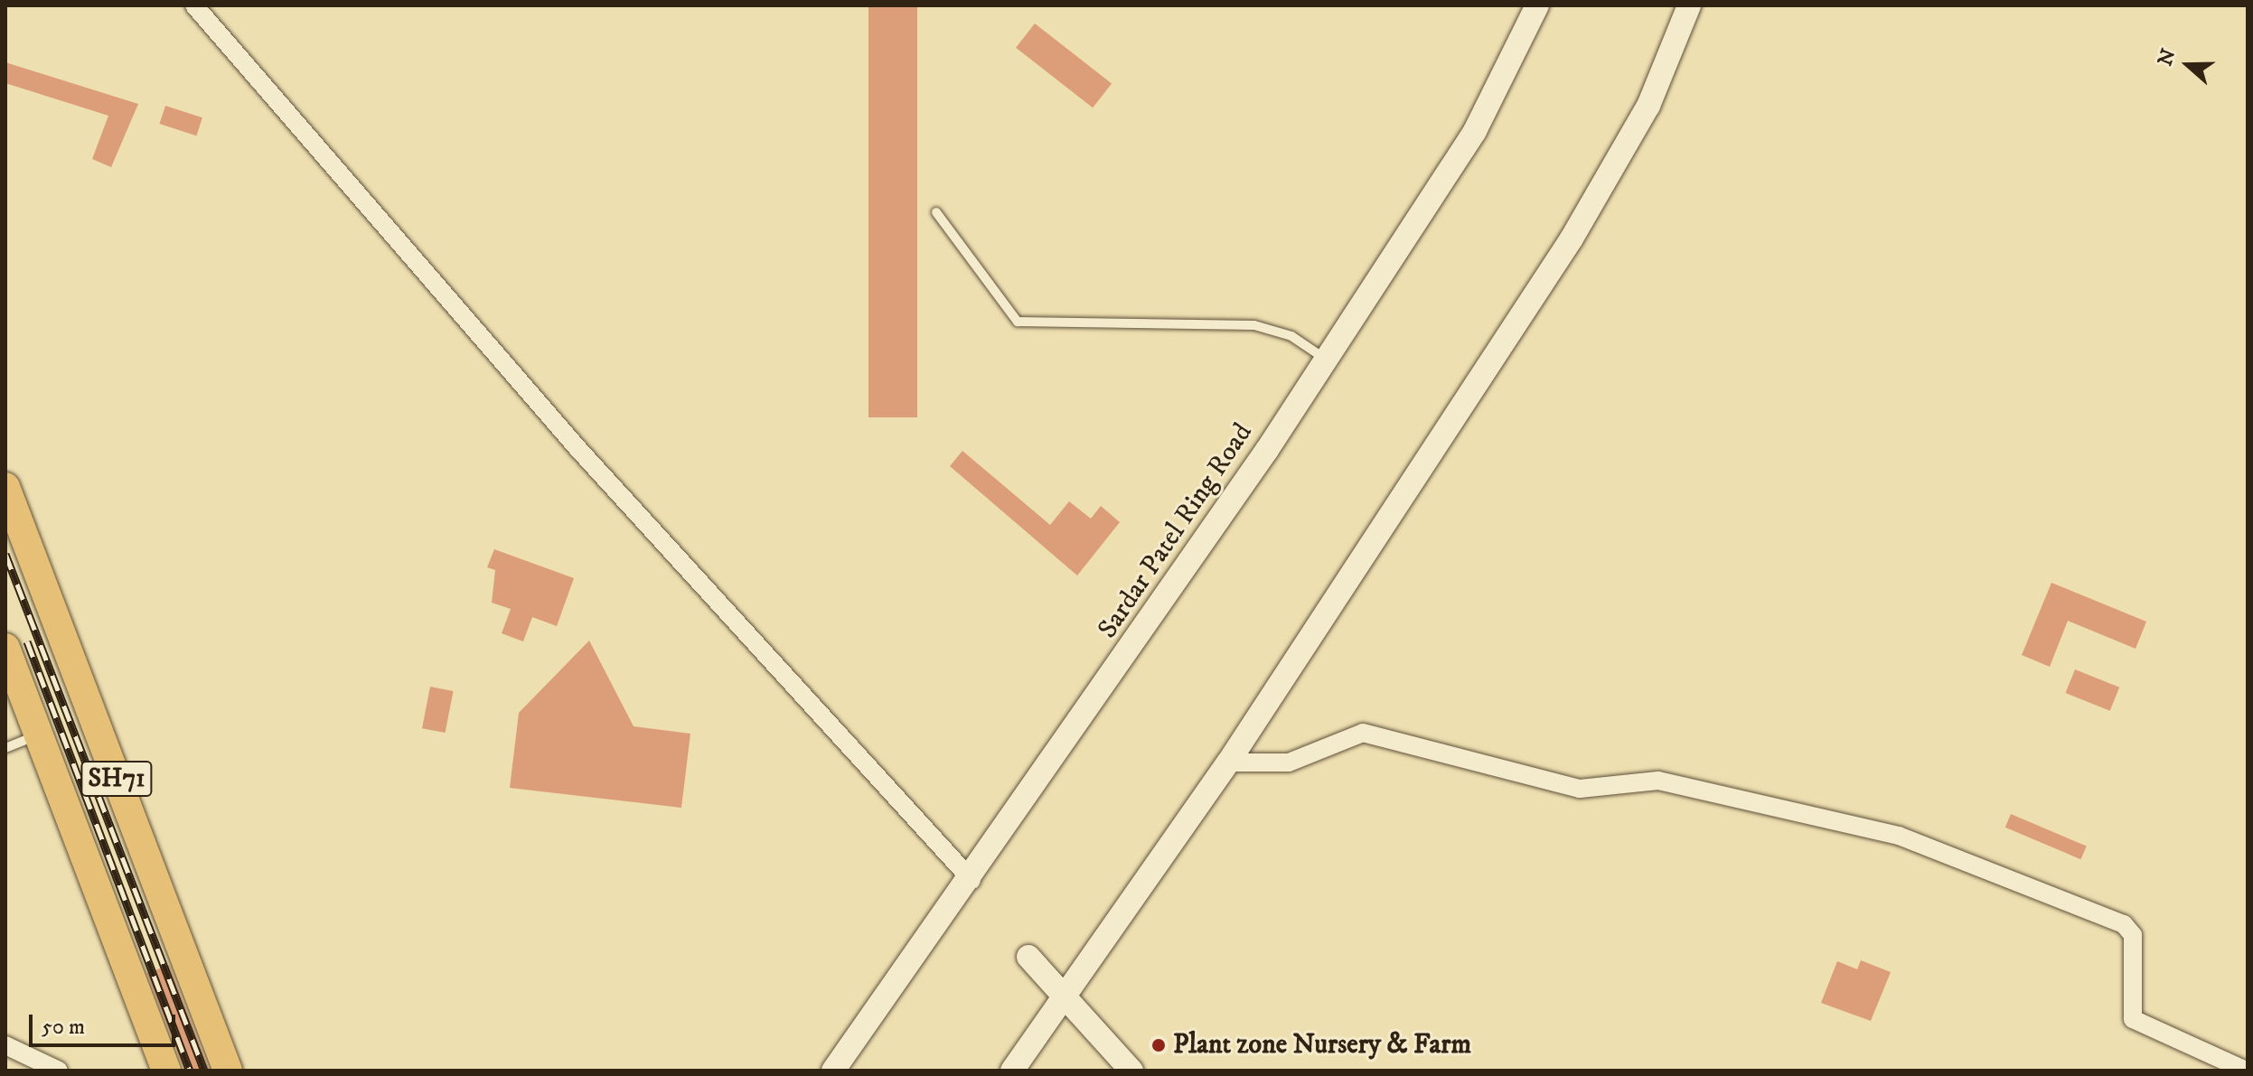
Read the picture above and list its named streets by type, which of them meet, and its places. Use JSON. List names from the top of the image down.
{
  "streets": {
    "main road": ["SH71"],
    "street": ["Sardar Patel Ring Road"]
  },
  "places": ["Plant zone Nursery & Farm"],
  "scale_bar": "50 m",
  "north": "left"
}
